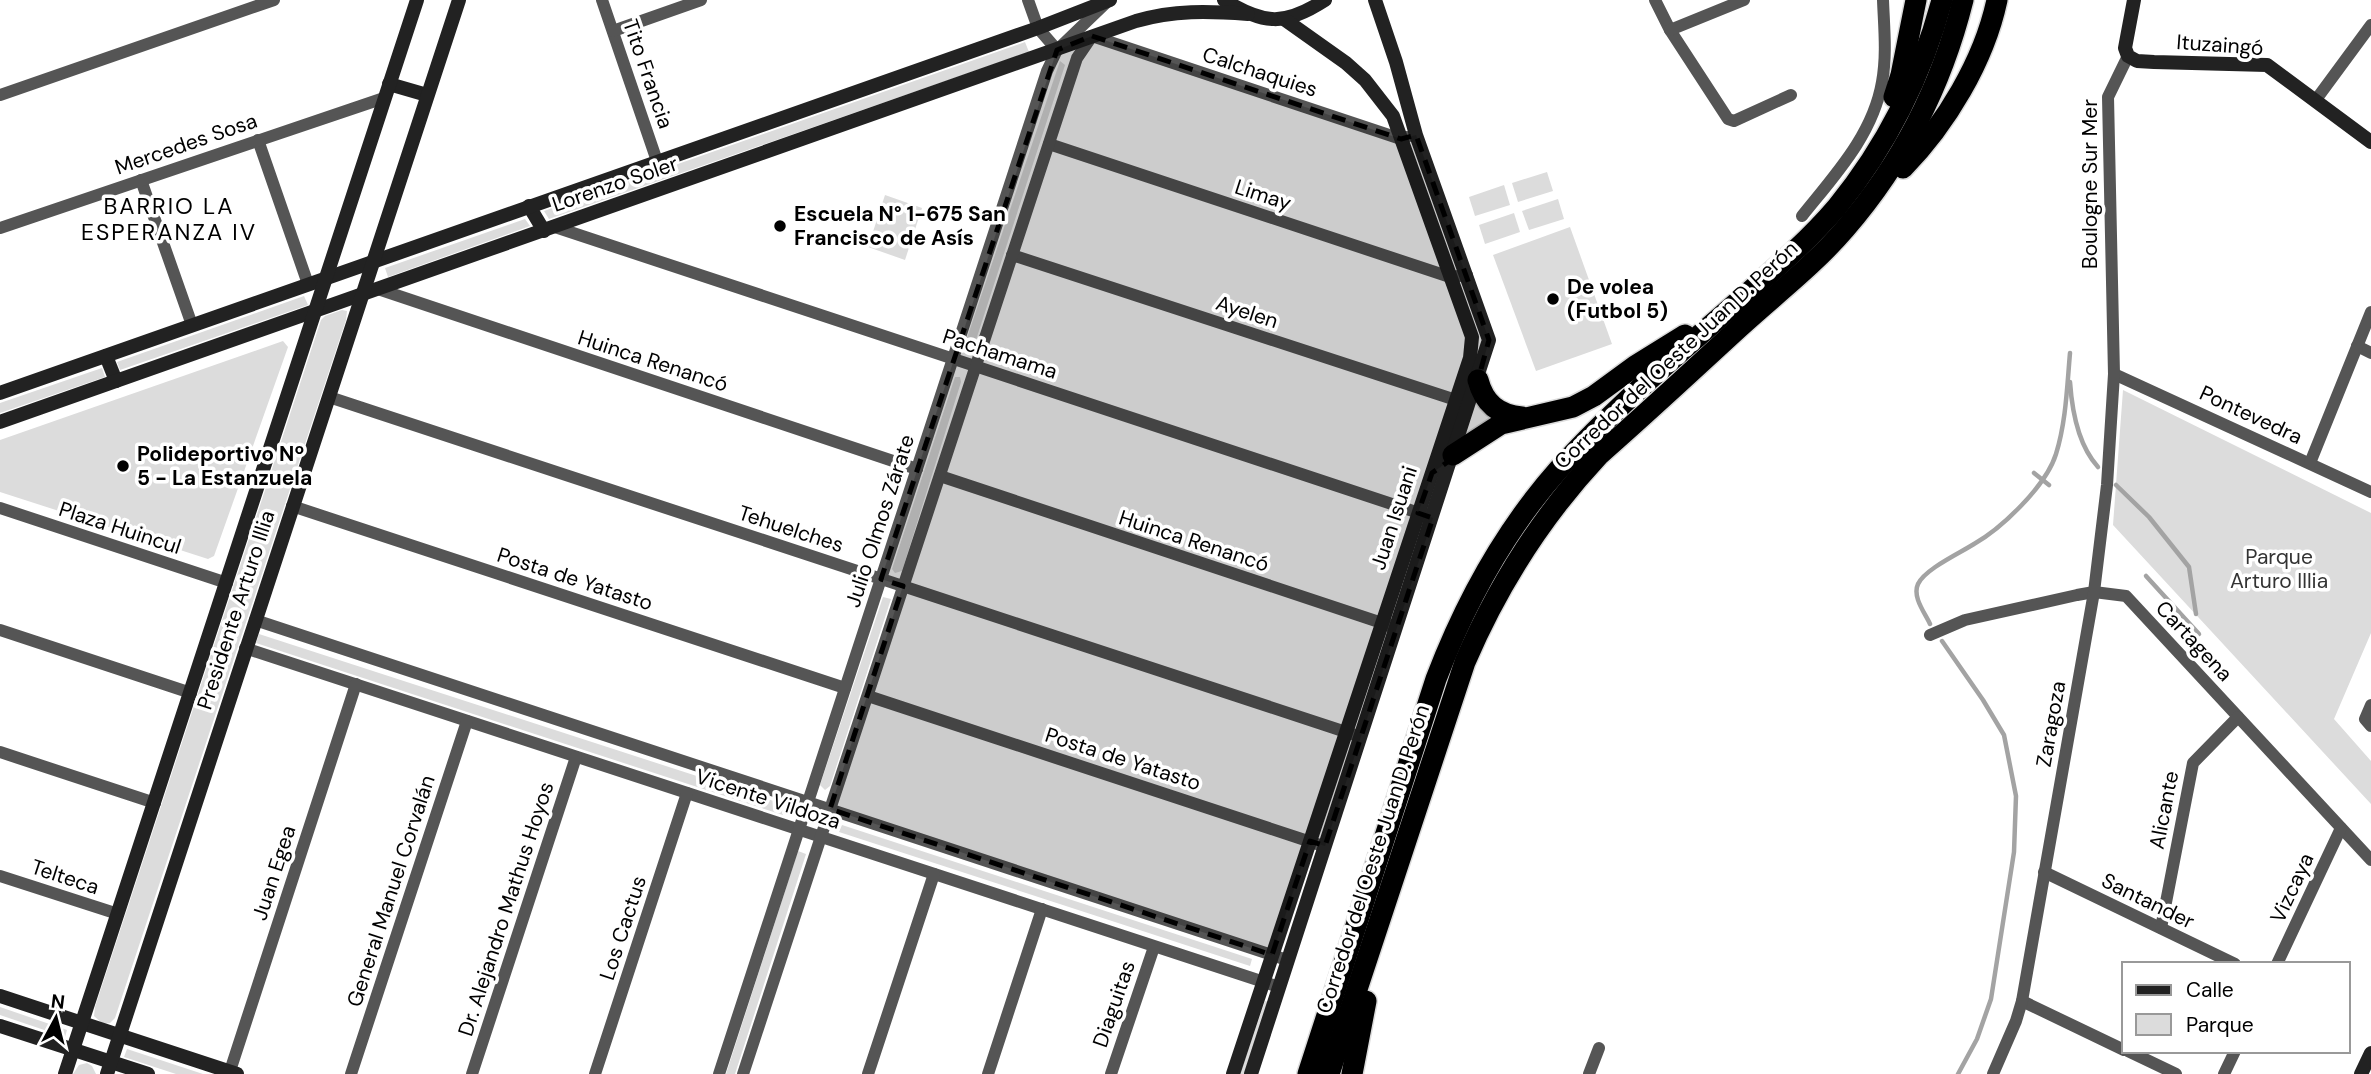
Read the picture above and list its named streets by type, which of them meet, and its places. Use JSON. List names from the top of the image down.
{
  "streets": {
    "highway": ["Corredor del Oeste Juan D. Perón"],
    "street": [
      "Ituzaingó",
      "Calchaquies",
      "Tito Francia",
      "Mercedes Sosa",
      "Lorenzo Soler",
      "Boulogne Sur Mer",
      "Limay",
      "Ayelen",
      "Pachamama",
      "Huinca Renancó",
      "Pontevedra",
      "Juan Isuani",
      "Julio Olmos Zárate",
      "Plaza Huincul",
      "Tehuelches",
      "Posta de Yatasto",
      "Presidente Arturo Illia",
      "Cartagena",
      "Zaragoza",
      "Vicente Vildoza",
      "Alicante",
      "Juan Egea",
      "Telteca",
      "Vizcaya",
      "General Manuel Corvalán",
      "Santander",
      "Dr. Alejandro Mathus Hoyos",
      "Los Cactus",
      "Diaguitas"
    ]
  },
  "crossings": [
    ["Ituzaingó", "Boulogne Sur Mer"],
    ["Calchaquies", "Lorenzo Soler"],
    ["Calchaquies", "Juan Isuani"],
    ["Calchaquies", "Julio Olmos Zárate"],
    ["Tito Francia", "Lorenzo Soler"],
    ["Mercedes Sosa", "Presidente Arturo Illia"],
    ["Lorenzo Soler", "Pachamama"],
    ["Lorenzo Soler", "Huinca Renancó"],
    ["Lorenzo Soler", "Juan Isuani"],
    ["Lorenzo Soler", "Julio Olmos Zárate"],
    ["Lorenzo Soler", "Presidente Arturo Illia"],
    ["Boulogne Sur Mer", "Pontevedra"],
    ["Boulogne Sur Mer", "Zaragoza"],
    ["Limay", "Juan Isuani"],
    ["Limay", "Julio Olmos Zárate"],
    ["Ayelen", "Juan Isuani"],
    ["Ayelen", "Julio Olmos Zárate"],
    ["Pachamama", "Juan Isuani"],
    ["Pachamama", "Julio Olmos Zárate"],
    ["Huinca Renancó", "Juan Isuani"],
    ["Huinca Renancó", "Julio Olmos Zárate"],
    ["Pontevedra", "Zaragoza"],
    ["Juan Isuani", "Tehuelches"],
    ["Juan Isuani", "Posta de Yatasto"],
    ["Juan Isuani", "Vicente Vildoza"],
    ["Julio Olmos Zárate", "Tehuelches"],
    ["Julio Olmos Zárate", "Posta de Yatasto"],
    ["Julio Olmos Zárate", "Vicente Vildoza"],
    ["Plaza Huincul", "Presidente Arturo Illia"],
    ["Tehuelches", "Presidente Arturo Illia"],
    ["Posta de Yatasto", "Presidente Arturo Illia"],
    ["Presidente Arturo Illia", "Vicente Vildoza"],
    ["Presidente Arturo Illia", "Telteca"],
    ["Cartagena", "Zaragoza"],
    ["Cartagena", "Alicante"],
    ["Cartagena", "Vizcaya"],
    ["Zaragoza", "Santander"],
    ["Vicente Vildoza", "Juan Egea"],
    ["Vicente Vildoza", "General Manuel Corvalán"],
    ["Vicente Vildoza", "Dr. Alejandro Mathus Hoyos"],
    ["Vicente Vildoza", "Los Cactus"],
    ["Vicente Vildoza", "Diaguitas"],
    ["Alicante", "Santander"]
  ],
  "districts": ["BARRIO LA ESPERANZA IV"],
  "parks": ["Parque Arturo Illia"],
  "places": ["Escuela N° 1-675 San Francisco de Asís", "De volea (Futbol 5)", "Polideportivo Nº 5 - La Estanzuela"],
  "legend": ["Calle", "Parque"],
  "north": "top"
}
